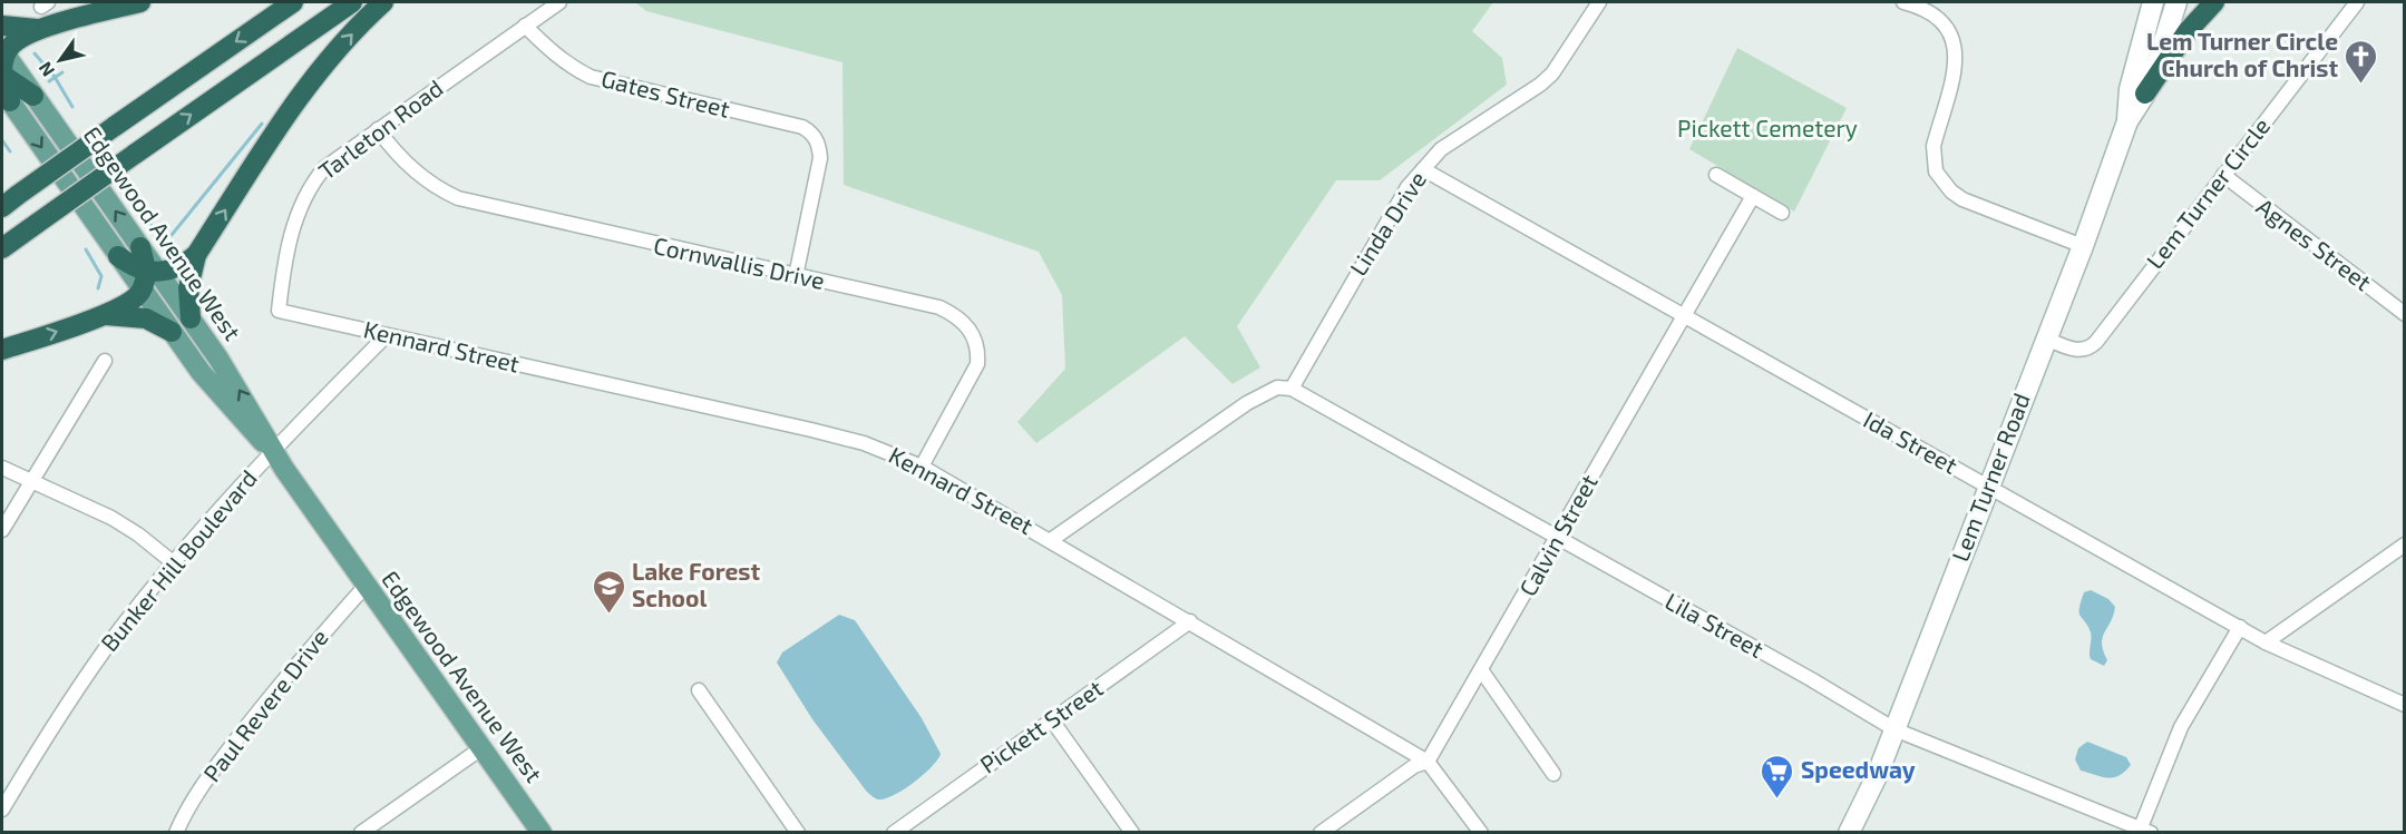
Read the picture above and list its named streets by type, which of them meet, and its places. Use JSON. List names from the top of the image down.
{
  "streets": {
    "main road": ["Edgewood Avenue West", "Lem Turner Road"],
    "street": [
      "Gates Street",
      "Tarleton Road",
      "Lem Turner Circle",
      "Linda Drive",
      "Agnes Street",
      "Cornwallis Drive",
      "Kennard Street",
      "Ida Street",
      "Calvin Street",
      "Bunker Hill Boulevard",
      "Lila Street",
      "Paul Revere Drive",
      "Pickett Street"
    ]
  },
  "crossings": [
    ["Gates Street", "Tarleton Road"],
    ["Gates Street", "Cornwallis Drive"],
    ["Tarleton Road", "Cornwallis Drive"],
    ["Tarleton Road", "Kennard Street"],
    ["Lem Turner Circle", "Agnes Street"],
    ["Lem Turner Circle", "Lem Turner Road"],
    ["Linda Drive", "Ida Street"],
    ["Linda Drive", "Lila Street"],
    ["Edgewood Avenue West", "Bunker Hill Boulevard"],
    ["Edgewood Avenue West", "Paul Revere Drive"],
    ["Cornwallis Drive", "Kennard Street"],
    ["Kennard Street", "Calvin Street"],
    ["Kennard Street", "Bunker Hill Boulevard"],
    ["Kennard Street", "Pickett Street"],
    ["Ida Street", "Lem Turner Road"],
    ["Ida Street", "Calvin Street"],
    ["Lem Turner Road", "Lila Street"],
    ["Calvin Street", "Lila Street"]
  ],
  "parks": ["Pickett Cemetery"],
  "places": {
    "church": ["Lem Turner Circle Church of Christ"],
    "school or university": ["Lake Forest School"],
    "supermarket": ["Speedway"]
  },
  "north": "bottom left"
}
